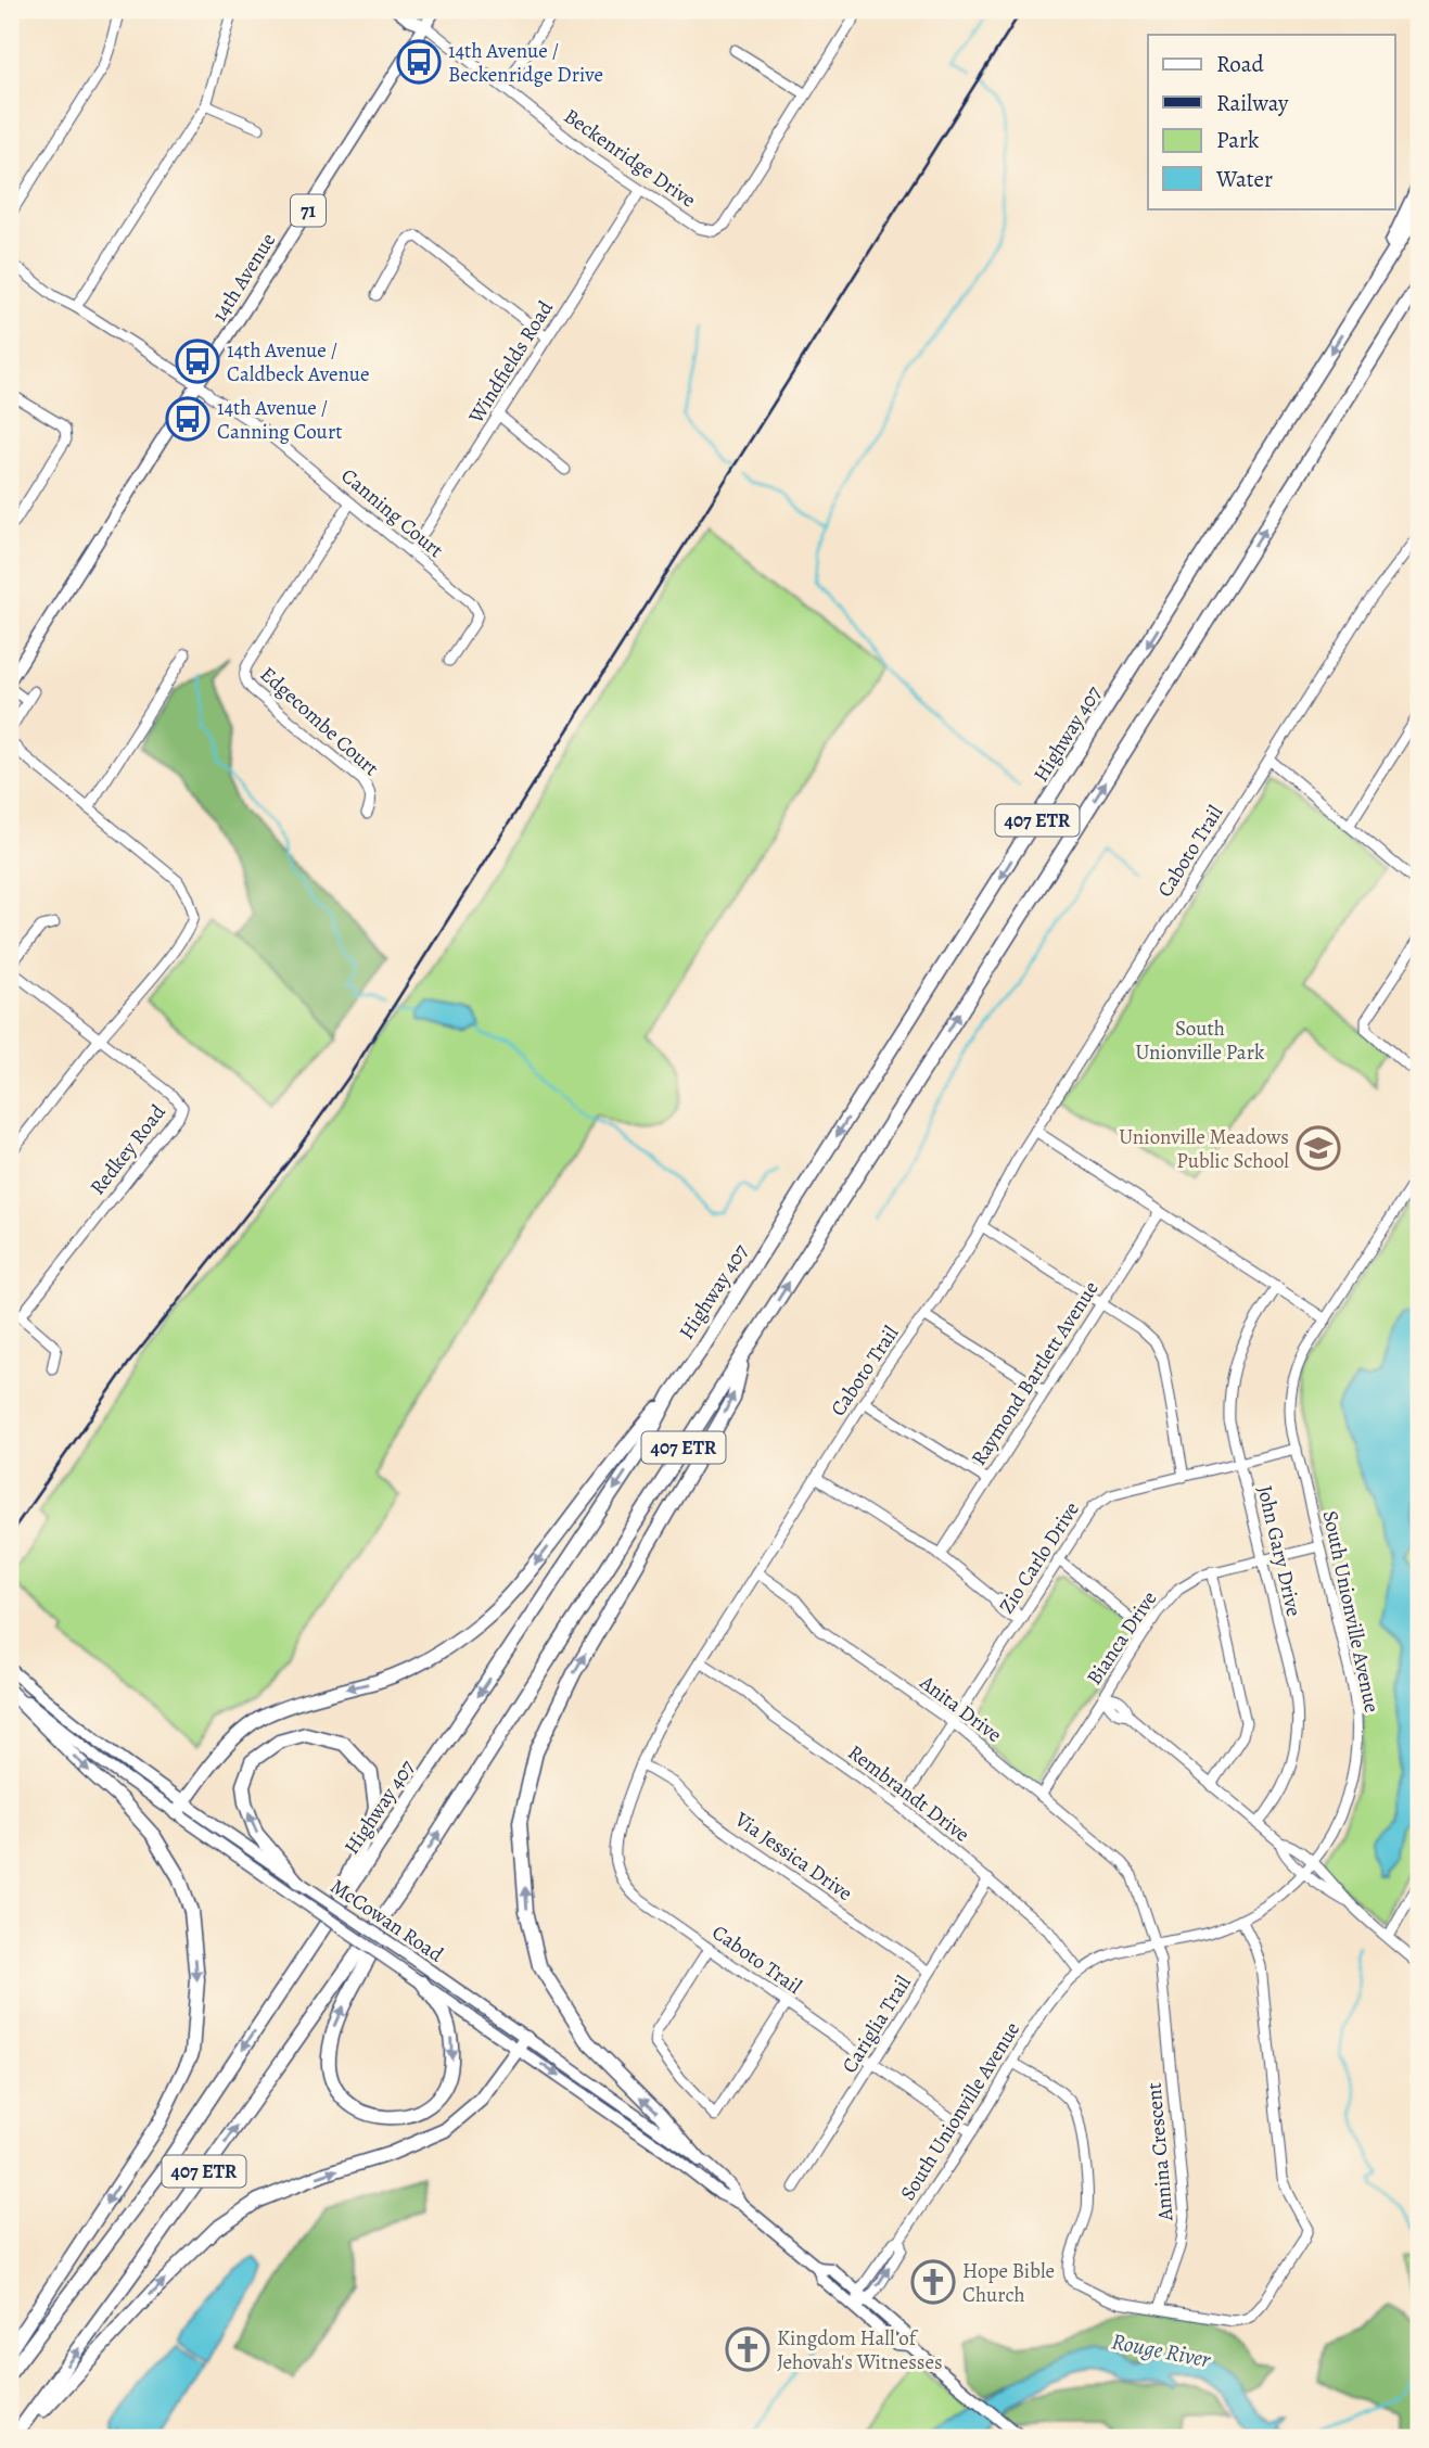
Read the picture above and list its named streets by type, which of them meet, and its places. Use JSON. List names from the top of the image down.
{
  "streets": {
    "highway": ["Highway 407", "407 ETR"],
    "main road": ["71", "14th Avenue", "McCowan Road"],
    "street": [
      "Beckenridge Drive",
      "Windfields Road",
      "Canning Court",
      "Edgecombe Court",
      "Caboto Trail",
      "Redkey Road",
      "Raymond Bartlett Avenue",
      "John Gary Drive",
      "Zio Carlo Drive",
      "South Unionville Avenue",
      "Bianca Drive",
      "Anita Drive",
      "Rembrandt Drive",
      "Via Jessica Drive",
      "Cariglia Trail",
      "Annina Crescent"
    ]
  },
  "crossings": [
    ["Beckenridge Drive", "14th Avenue"],
    ["Beckenridge Drive", "Windfields Road"],
    ["14th Avenue", "Canning Court"],
    ["Windfields Road", "Canning Court"],
    ["Canning Court", "Edgecombe Court"],
    ["Caboto Trail", "South Unionville Avenue"],
    ["Caboto Trail", "Anita Drive"],
    ["Caboto Trail", "Rembrandt Drive"],
    ["Caboto Trail", "Via Jessica Drive"],
    ["Caboto Trail", "Cariglia Trail"],
    ["John Gary Drive", "Zio Carlo Drive"],
    ["John Gary Drive", "Bianca Drive"],
    ["Zio Carlo Drive", "South Unionville Avenue"],
    ["Zio Carlo Drive", "Anita Drive"],
    ["Zio Carlo Drive", "Rembrandt Drive"],
    ["South Unionville Avenue", "Bianca Drive"],
    ["South Unionville Avenue", "Rembrandt Drive"],
    ["South Unionville Avenue", "McCowan Road"],
    ["South Unionville Avenue", "Annina Crescent"],
    ["Bianca Drive", "Anita Drive"],
    ["Anita Drive", "Annina Crescent"],
    ["Rembrandt Drive", "Cariglia Trail"],
    ["Via Jessica Drive", "Cariglia Trail"]
  ],
  "water": ["Rouge River"],
  "parks": ["South Unionville Park"],
  "places": {
    "bus stop": ["14th Avenue / Beckenridge Drive", "14th Avenue / Caldbeck Avenue", "14th Avenue / Canning Court"],
    "school or university": ["Unionville Meadows Public School"],
    "church": ["Hope Bible Church", "Kingdom Hall of Jehovah's Witnesses"]
  },
  "legend": [
    "Road",
    "Railway",
    "Park",
    "Water"
  ]
}
